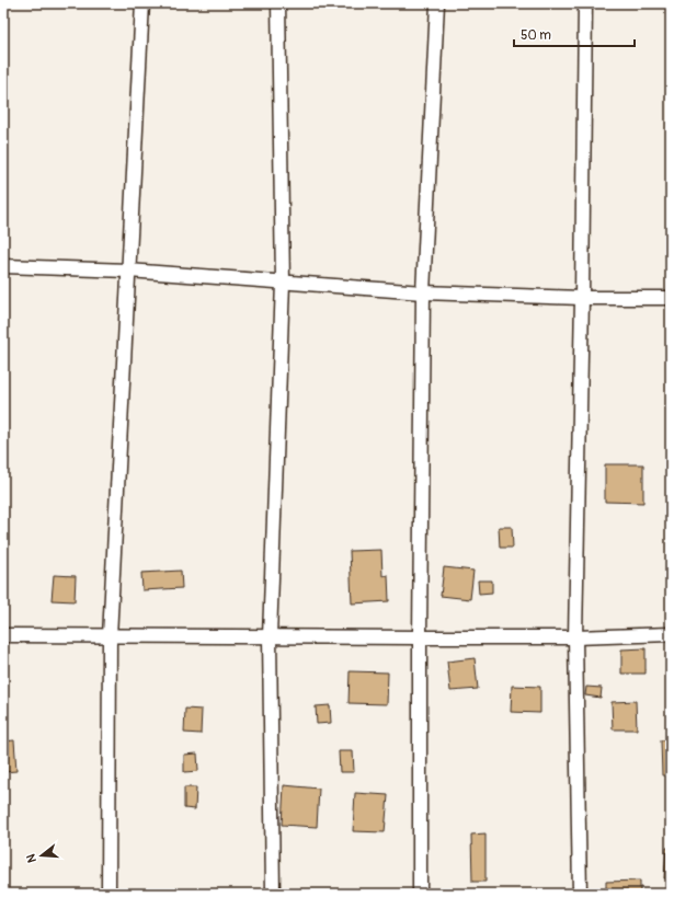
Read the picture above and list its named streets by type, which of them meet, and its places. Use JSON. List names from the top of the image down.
{
  "scale_bar": "50 m",
  "north": "left"
}
